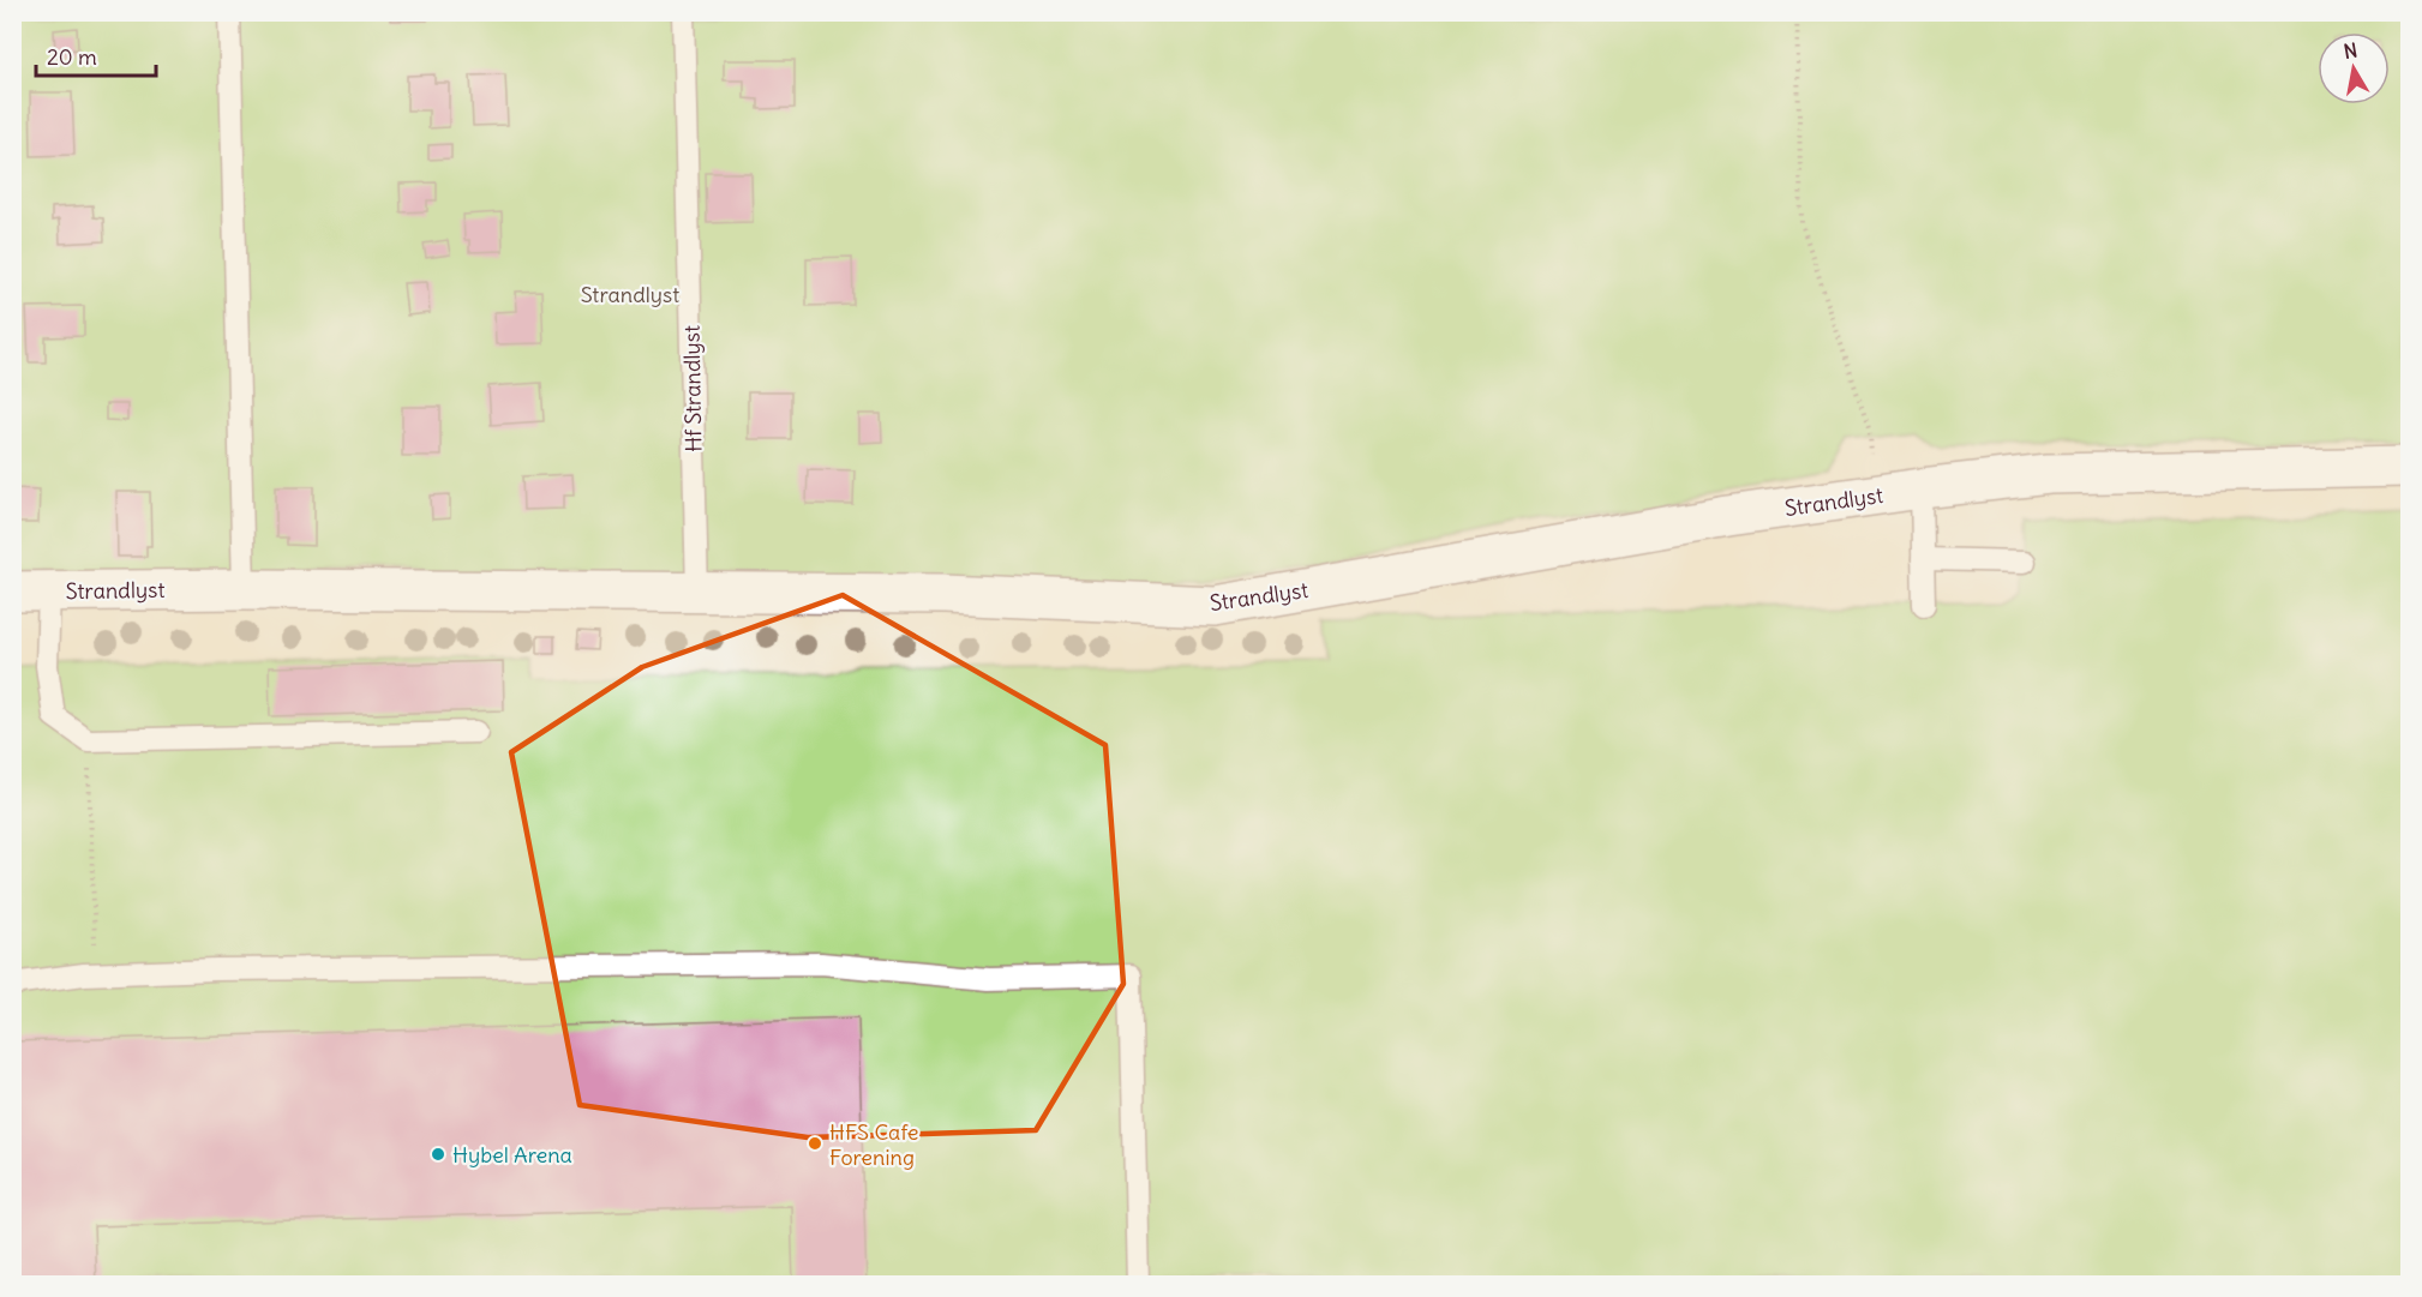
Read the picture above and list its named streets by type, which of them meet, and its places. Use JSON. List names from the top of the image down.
{
  "streets": {
    "street": ["Strandlyst"],
    "lane": ["Hf Strandlyst"]
  },
  "crossings": [
    ["Hf Strandlyst", "Strandlyst"]
  ],
  "parks": ["Strandlyst"],
  "places": ["HFS Cafe Forening", "Hybel Arena"],
  "scale_bar": "20 m",
  "north": "top"
}
